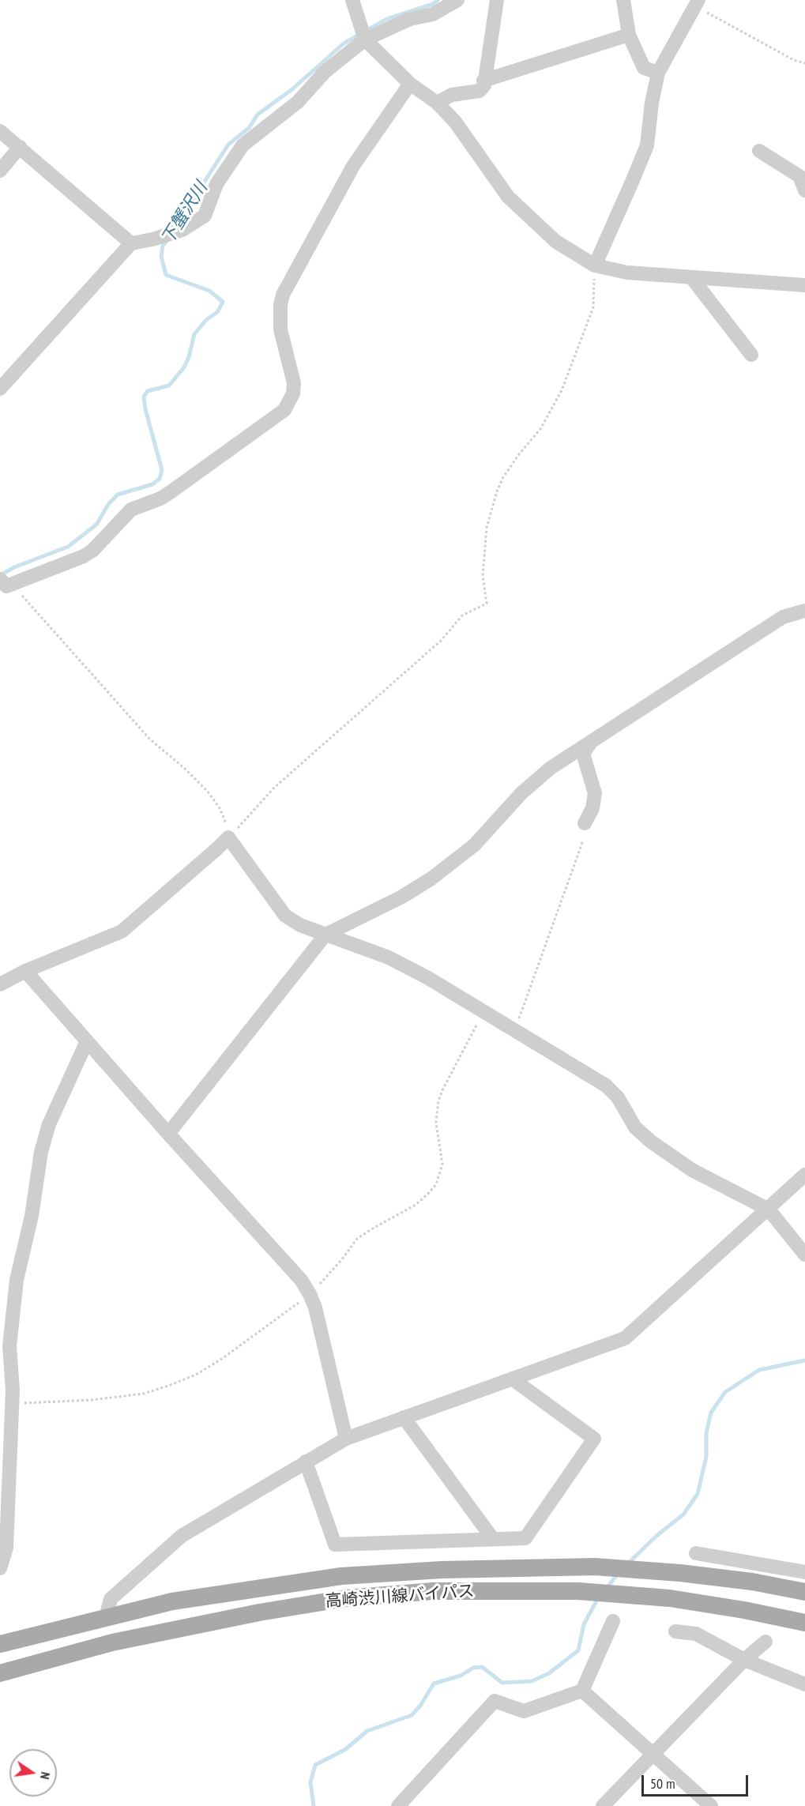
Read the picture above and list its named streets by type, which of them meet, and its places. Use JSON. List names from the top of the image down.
{
  "streets": {
    "main road": ["高崎渋川線バイパス"]
  },
  "water": ["下蟹沢川"],
  "scale_bar": "50 m",
  "north": "right"
}
